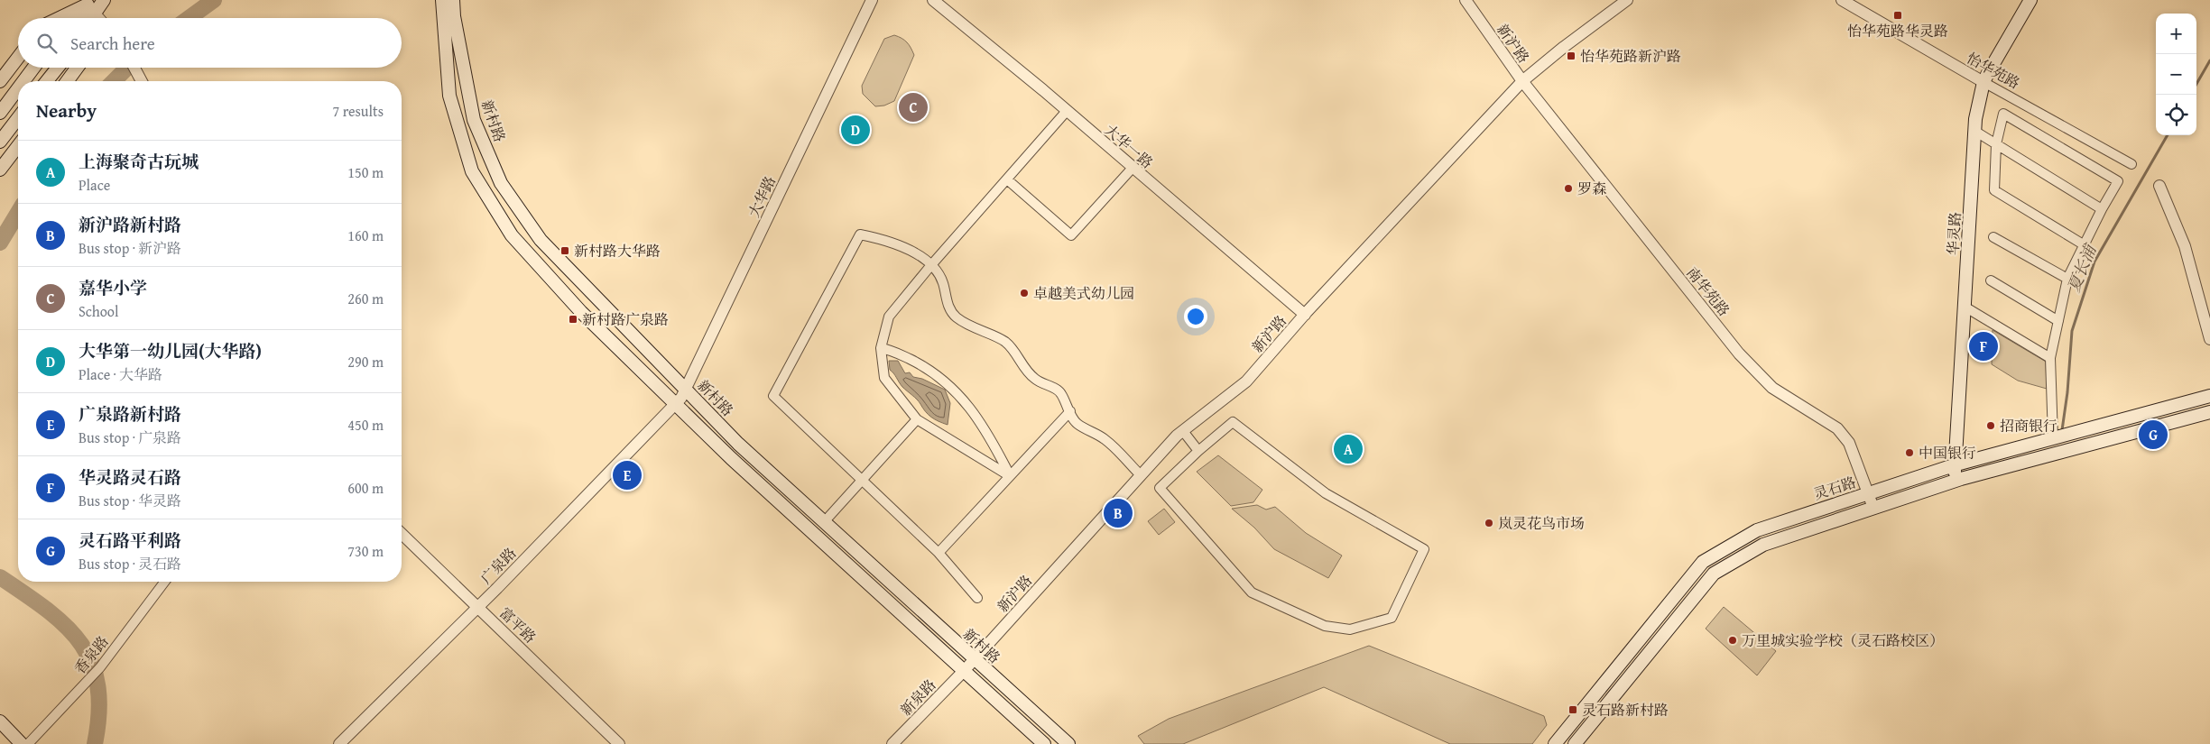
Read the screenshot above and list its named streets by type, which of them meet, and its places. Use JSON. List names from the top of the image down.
{
  "streets": {
    "main road": ["新村路", "华灵路", "灵石路"],
    "street": [
      "新沪路",
      "怡华苑路",
      "大华一路",
      "大华路",
      "南华苑路",
      "广泉路",
      "富平路",
      "香泉路",
      "新泉路"
    ]
  },
  "crossings": [
    ["新沪路", "新村路"],
    ["新沪路", "大华一路"],
    ["新沪路", "南华苑路"],
    ["新沪路", "新泉路"],
    ["怡华苑路", "华灵路"],
    ["新村路", "大华路"],
    ["新村路", "广泉路"],
    ["新村路", "新泉路"],
    ["大华路", "广泉路"],
    ["华灵路", "灵石路"],
    ["南华苑路", "灵石路"],
    ["广泉路", "富平路"]
  ],
  "water": ["夏长浦"],
  "places": {
    "transit": [
      "怡华苑路华灵路",
      "怡华苑路新沪路",
      "新村路大华路",
      "新村路广泉路",
      "灵石路新村路"
    ],
    "other": [
      "罗森",
      "卓越美式幼儿园",
      "招商银行",
      "中国银行",
      "岚灵花鸟市场",
      "万里城实验学校（灵石路校区）"
    ]
  },
  "page": {
    "map_buttons": ["+", "−"],
    "search": "Search here",
    "heading": ["Nearby", "7 results"],
    "pins": [
      "C",
      "D",
      "F",
      "G",
      "A",
      "E",
      "B"
    ],
    "list": [
      {
        "mark": "A",
        "name": "上海聚奇古玩城",
        "note": "Place",
        "value": "150 m"
      },
      {
        "mark": "B",
        "name": "新沪路新村路",
        "note": "Bus stop · 新沪路",
        "value": "160 m"
      },
      {
        "mark": "C",
        "name": "嘉华小学",
        "note": "School",
        "value": "260 m"
      },
      {
        "mark": "D",
        "name": "大华第一幼儿园(大华路)",
        "note": "Place · 大华路",
        "value": "290 m"
      },
      {
        "mark": "E",
        "name": "广泉路新村路",
        "note": "Bus stop · 广泉路",
        "value": "450 m"
      },
      {
        "mark": "F",
        "name": "华灵路灵石路",
        "note": "Bus stop · 华灵路",
        "value": "600 m"
      },
      {
        "mark": "G",
        "name": "灵石路平利路",
        "note": "Bus stop · 灵石路",
        "value": "730 m"
      }
    ]
  }
}
